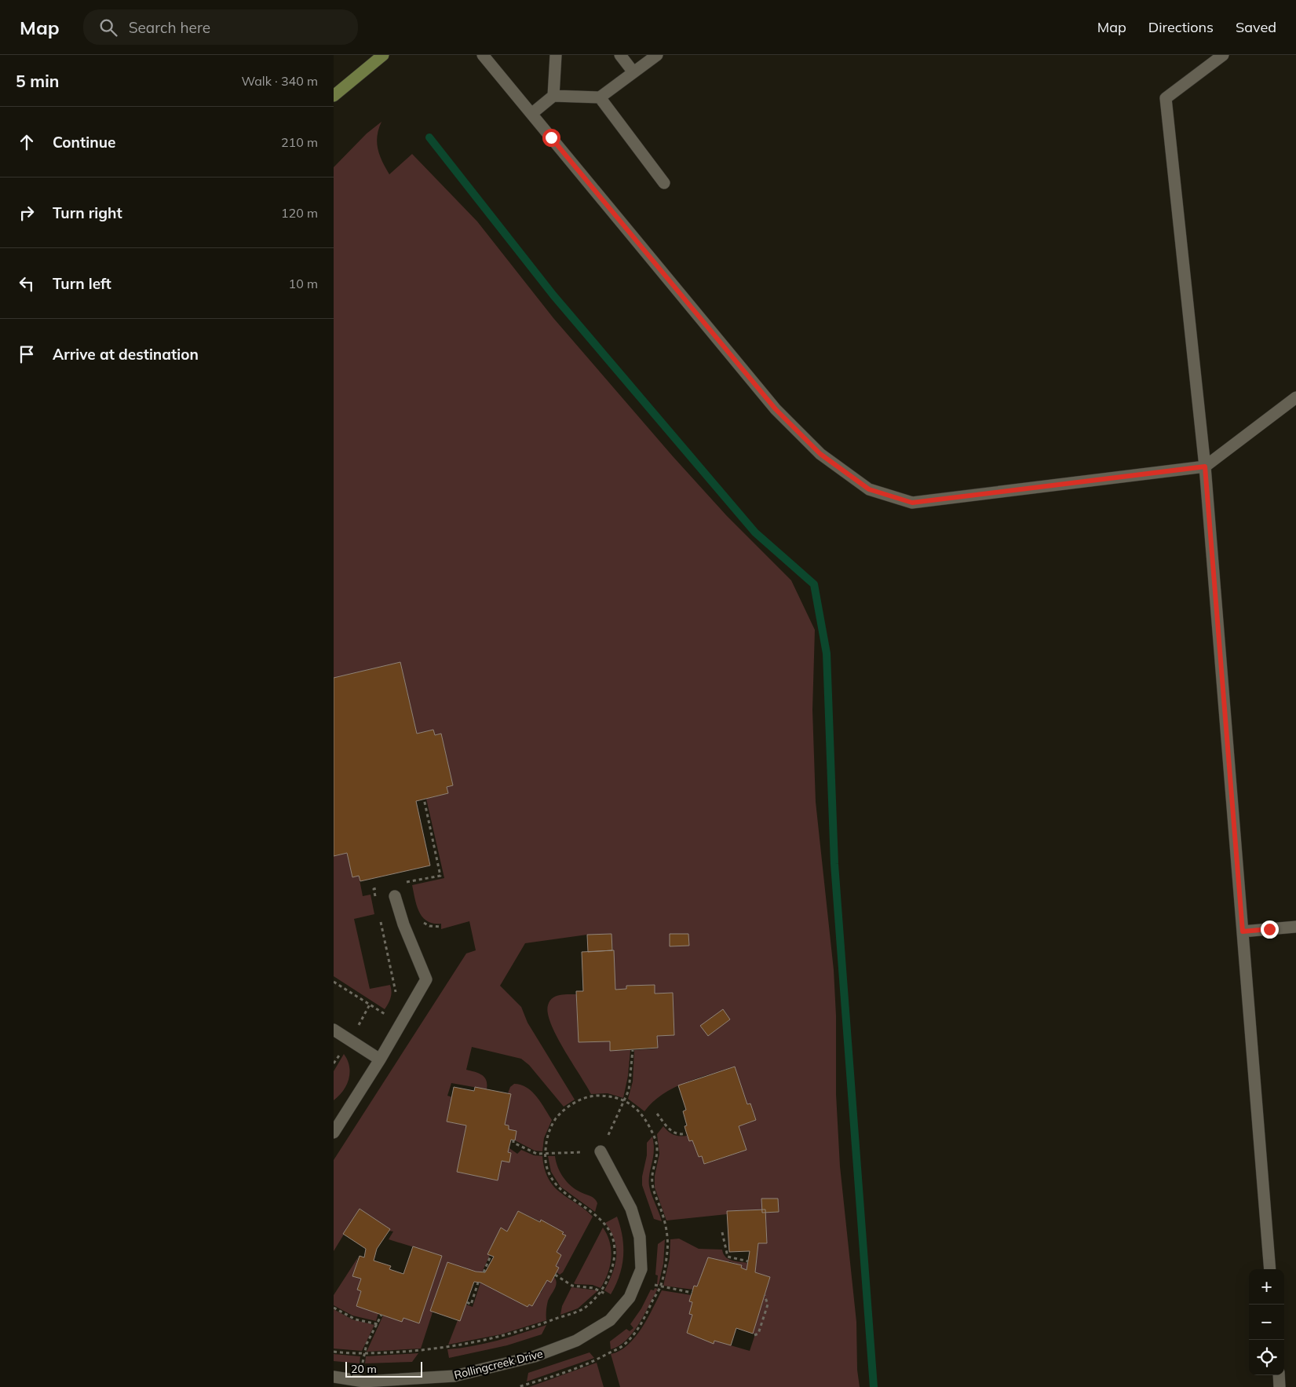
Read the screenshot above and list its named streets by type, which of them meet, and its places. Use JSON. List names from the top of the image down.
{
  "streets": {
    "street": ["Rollingcreek Drive"]
  },
  "scale_bar": "20 m",
  "page": {
    "header": "Map",
    "search": "Search here",
    "nav": ["Map", "Directions", "Saved"],
    "heading": ["5 min", "Walk · 340 m"],
    "list": [
      ["Continue", "210 m"],
      ["Turn right", "120 m"],
      ["Turn left", "10 m"],
      "Arrive at destination"
    ],
    "map_buttons": ["+", "−"],
    "scale": "20 m"
  }
}
